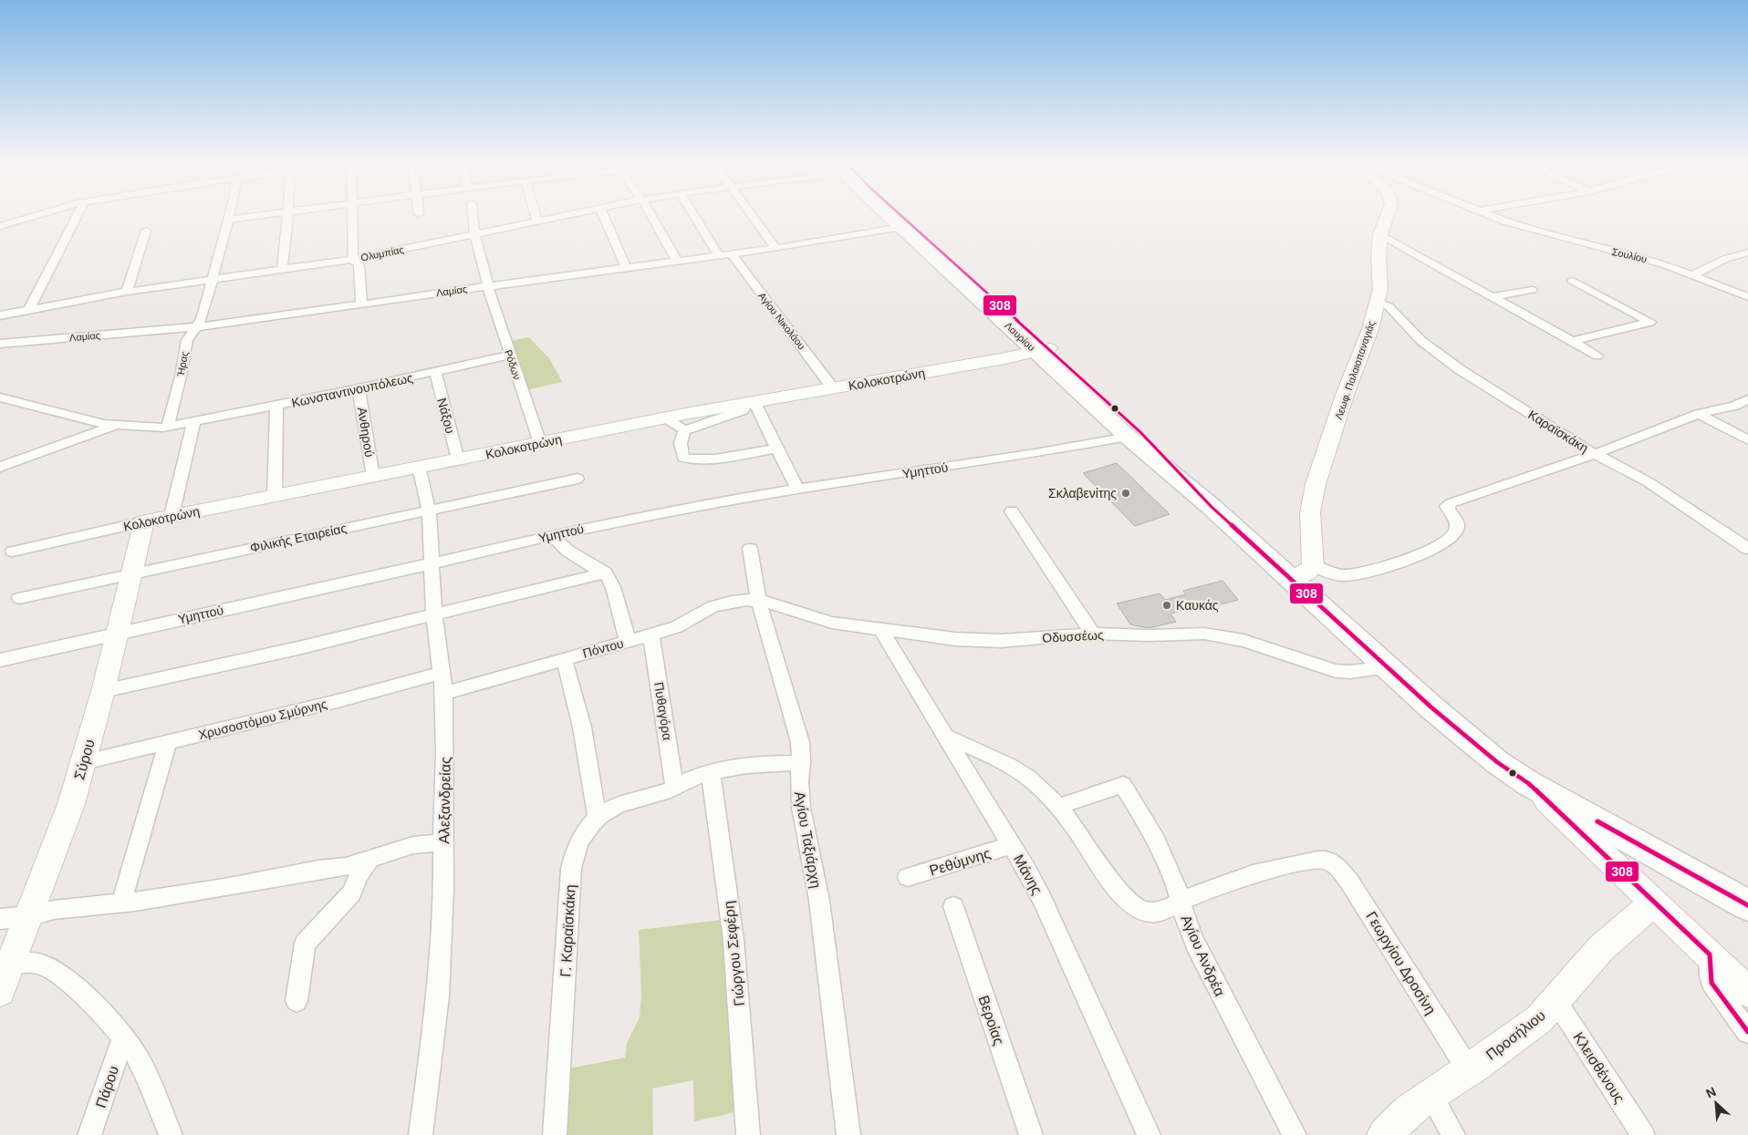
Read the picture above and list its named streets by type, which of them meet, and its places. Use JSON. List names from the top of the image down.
{
  "streets": {
    "main road": ["Λαυρίου"],
    "street": [
      "Ολυμπίας",
      "Σουλίου",
      "Λαμίας",
      "Αγίου Νικολάου",
      "Ήρας",
      "Ρόδων",
      "Λεωφ. Παλαιοπαναγιάς",
      "Κολοκοτρώνη",
      "Κωνσταντινουπόλεως",
      "Νάξου",
      "Καραϊσκάκη",
      "Ανθηρού",
      "Υμηττού",
      "Φιλικής Εταιρείας",
      "Οδυσσέως",
      "Πόντου",
      "Πυθαγόρα",
      "Χρυσοστόμου Σμύρνης",
      "Σύρου",
      "Αλεξανδρείας",
      "Αγίου Ταξιάρχη",
      "Ρεθύμνης",
      "Μάνης",
      "Γ. Καραϊσκάκη",
      "Γιώργου Σεφέρη",
      "Αγίου Ανδρέα",
      "Γεωργίου Δροσίνη",
      "Βεροίας",
      "Προσήλιου",
      "Κλεισθένους",
      "Πάρου"
    ]
  },
  "crossings": [
    ["Ολυμπίας", "Ήρας"],
    ["Ολυμπίας", "Ρόδων"],
    ["Λαμίας", "Αγίου Νικολάου"],
    ["Λαμίας", "Λαυρίου"],
    ["Λαμίας", "Ήρας"],
    ["Λαμίας", "Ρόδων"],
    ["Αγίου Νικολάου", "Κολοκοτρώνη"],
    ["Λαυρίου", "Λεωφ. Παλαιοπαναγιάς"],
    ["Λαυρίου", "Κολοκοτρώνη"],
    ["Λαυρίου", "Υμηττού"],
    ["Λαυρίου", "Οδυσσέως"],
    ["Ήρας", "Κωνσταντινουπόλεως"],
    ["Ρόδων", "Κολοκοτρώνη"],
    ["Ρόδων", "Κωνσταντινουπόλεως"],
    ["Λεωφ. Παλαιοπαναγιάς", "Καραϊσκάκη"],
    ["Κολοκοτρώνη", "Νάξου"],
    ["Κολοκοτρώνη", "Ανθηρού"],
    ["Κολοκοτρώνη", "Σύρου"],
    ["Κολοκοτρώνη", "Αλεξανδρείας"],
    ["Κωνσταντινουπόλεως", "Νάξου"],
    ["Κωνσταντινουπόλεως", "Ανθηρού"],
    ["Υμηττού", "Σύρου"],
    ["Υμηττού", "Αλεξανδρείας"],
    ["Φιλικής Εταιρείας", "Σύρου"],
    ["Φιλικής Εταιρείας", "Αλεξανδρείας"],
    ["Οδυσσέως", "Πόντου"],
    ["Οδυσσέως", "Αγίου Ταξιάρχη"],
    ["Οδυσσέως", "Μάνης"],
    ["Πόντου", "Πυθαγόρα"],
    ["Πόντου", "Αλεξανδρείας"],
    ["Πόντου", "Αγίου Ταξιάρχη"],
    ["Πυθαγόρα", "Γ. Καραϊσκάκη"],
    ["Χρυσοστόμου Σμύρνης", "Σύρου"],
    ["Χρυσοστόμου Σμύρνης", "Αλεξανδρείας"],
    ["Αγίου Ταξιάρχη", "Γ. Καραϊσκάκη"],
    ["Ρεθύμνης", "Μάνης"],
    ["Μάνης", "Αγίου Ανδρέα"],
    ["Γ. Καραϊσκάκη", "Γιώργου Σεφέρη"],
    ["Γεωργίου Δροσίνη", "Προσήλιου"],
    ["Προσήλιου", "Κλεισθένους"]
  ],
  "places": ["Σκλαβενίτης", "Καυκάς"],
  "lines": ["transit line 308"],
  "north": "top left"
}
